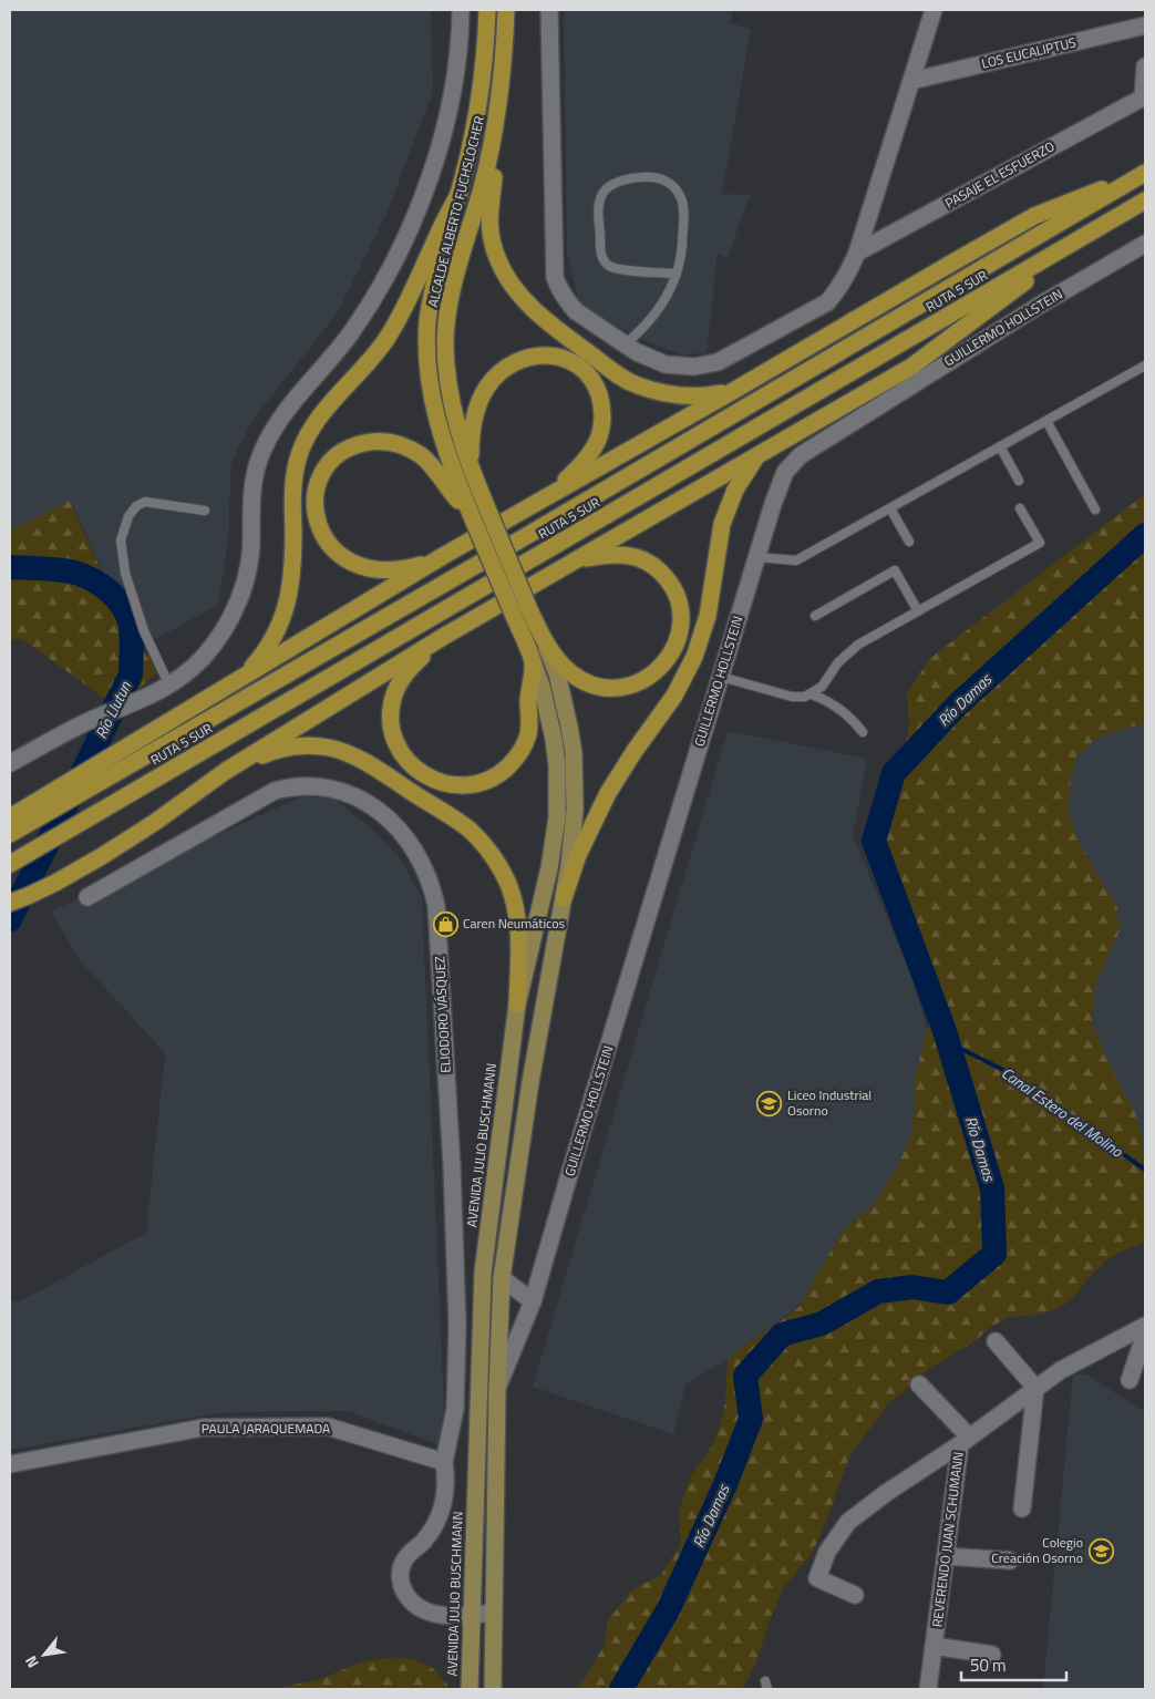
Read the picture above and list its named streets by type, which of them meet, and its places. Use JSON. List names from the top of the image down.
{
  "streets": {
    "highway": ["ALCALDE ALBERTO FUCHSLOCHER", "RUTA 5 SUR", "AVENIDA JULIO BUSCHMANN"],
    "street": [
      "LOS EUCALIPTUS",
      "PASAJE EL ESFUERZO",
      "GUILLERMO HOLLSTEIN",
      "ELIODORO VÁSQUEZ",
      "PAULA JARAQUEMADA",
      "REVERENDO JUAN SCHUMANN"
    ]
  },
  "crossings": [
    ["ALCALDE ALBERTO FUCHSLOCHER", "AVENIDA JULIO BUSCHMANN"],
    ["ELIODORO VÁSQUEZ", "PAULA JARAQUEMADA"]
  ],
  "water": ["Río Damas", "Río Llutun", "Canal Estero del Molino"],
  "places": {
    "shop": ["Caren Neumáticos"],
    "school or university": ["Liceo Industrial Osorno", "Colegio Creación Osorno"]
  },
  "scale_bar": "50 m",
  "north": "bottom left"
}
